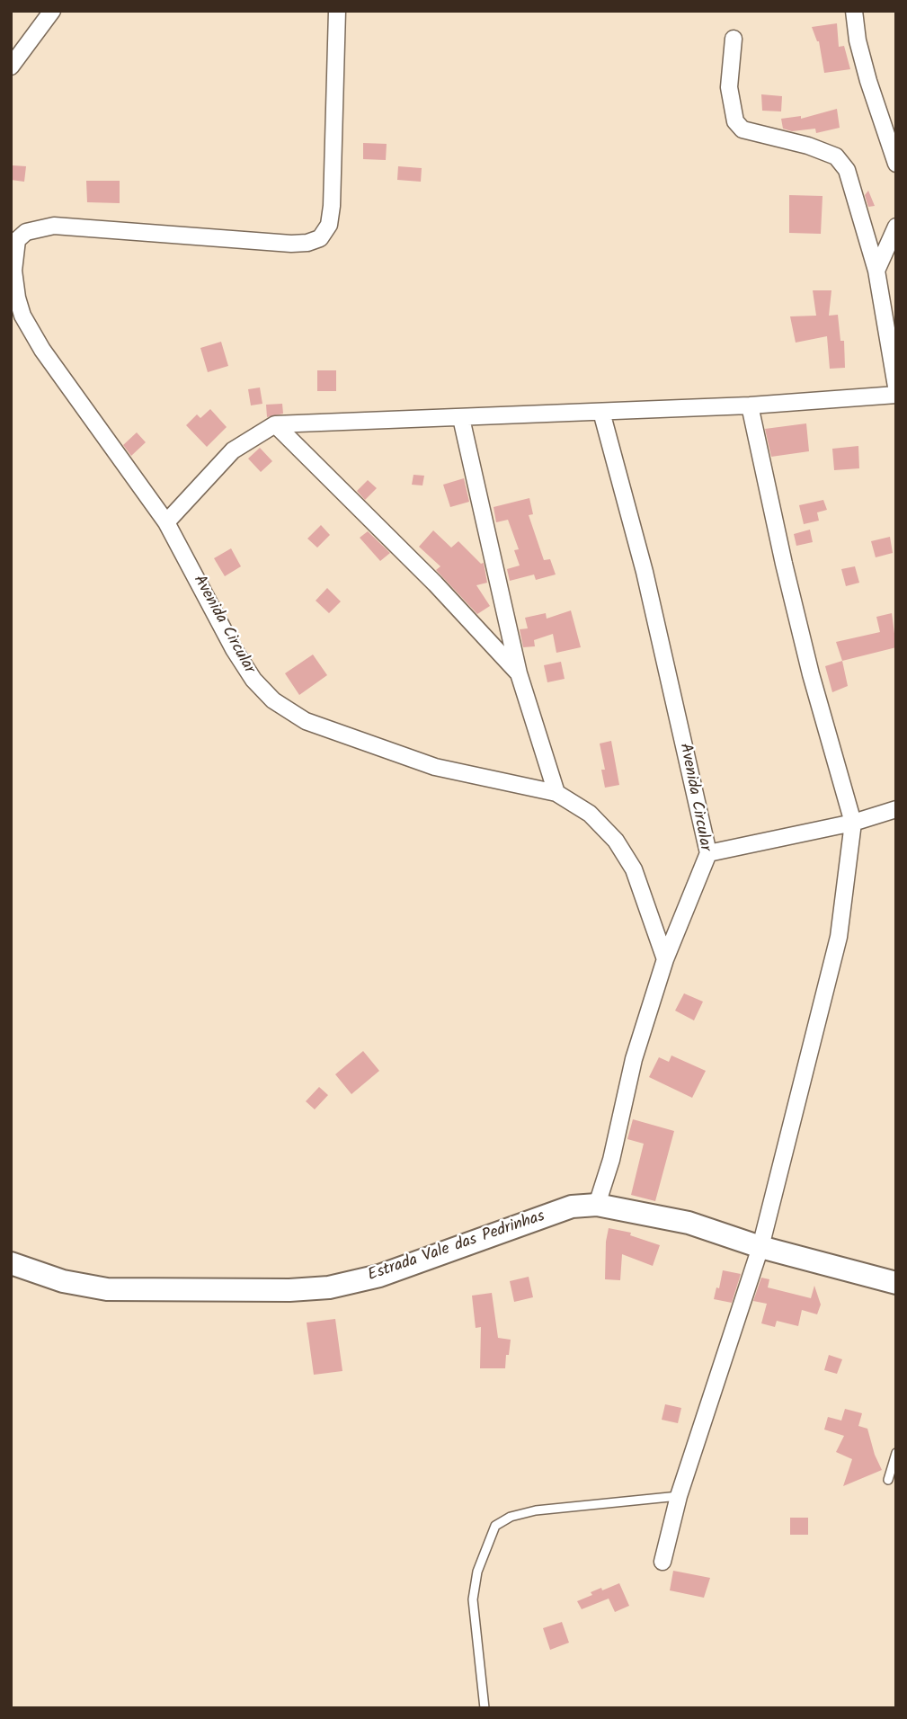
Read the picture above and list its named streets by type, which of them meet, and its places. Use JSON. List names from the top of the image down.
{
  "streets": {
    "main road": ["Estrada Vale das Pedrinhas"],
    "street": ["Avenida Circular"]
  },
  "crossings": [
    ["Avenida Circular", "Estrada Vale das Pedrinhas"]
  ]
}
